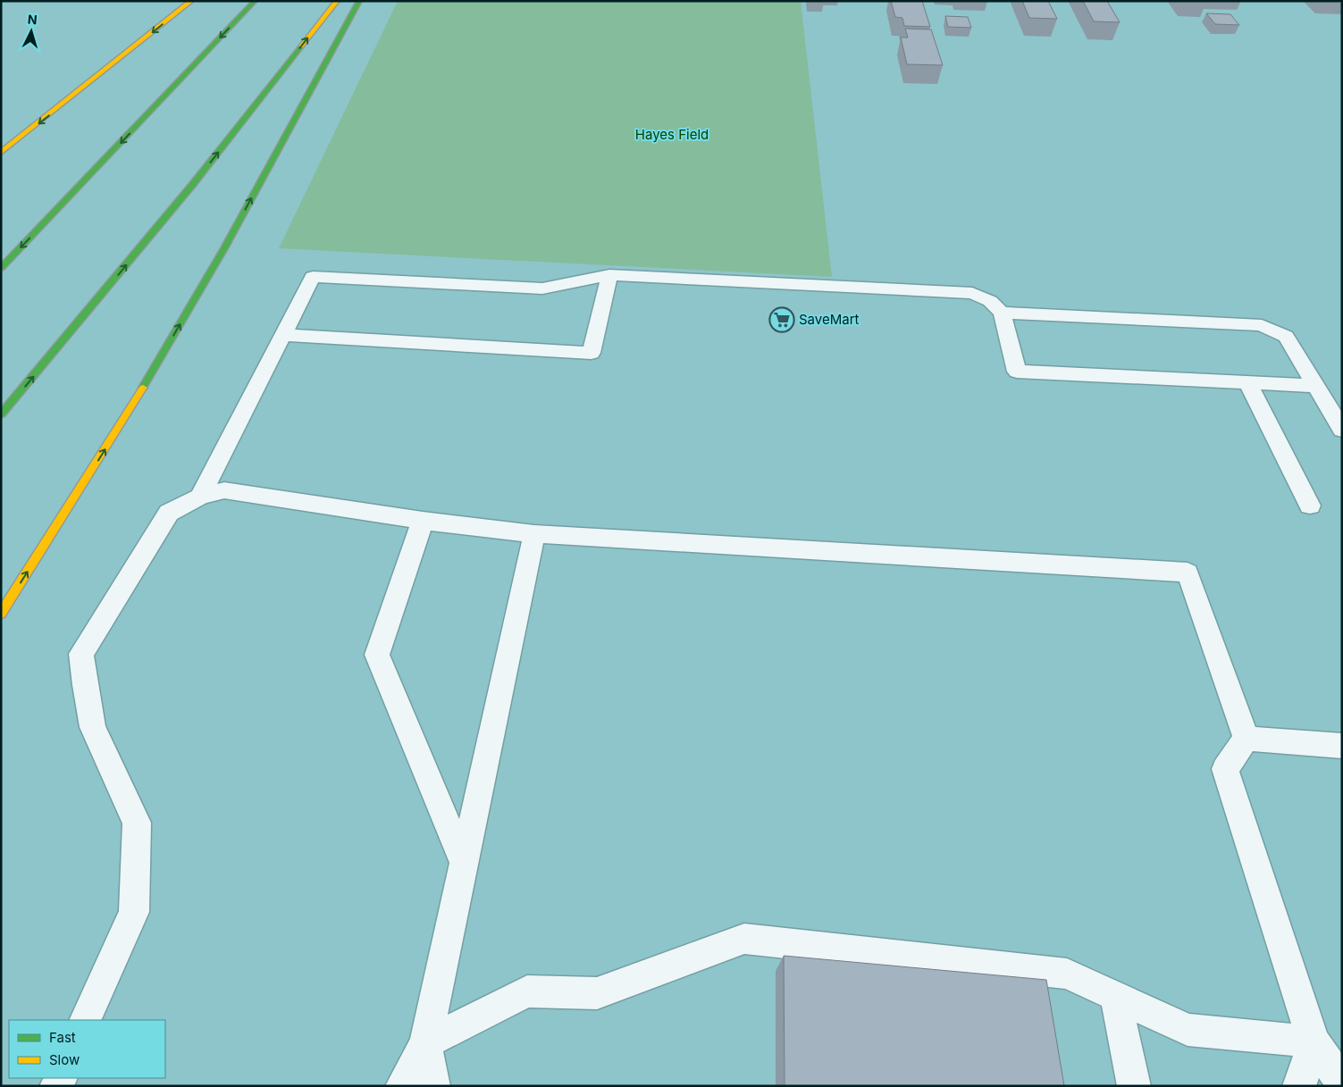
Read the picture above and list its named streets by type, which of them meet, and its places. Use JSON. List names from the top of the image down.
{
  "parks": ["Hayes Field"],
  "places": {
    "supermarket": ["SaveMart"]
  },
  "legend": ["Fast", "Slow"],
  "north": "top"
}
